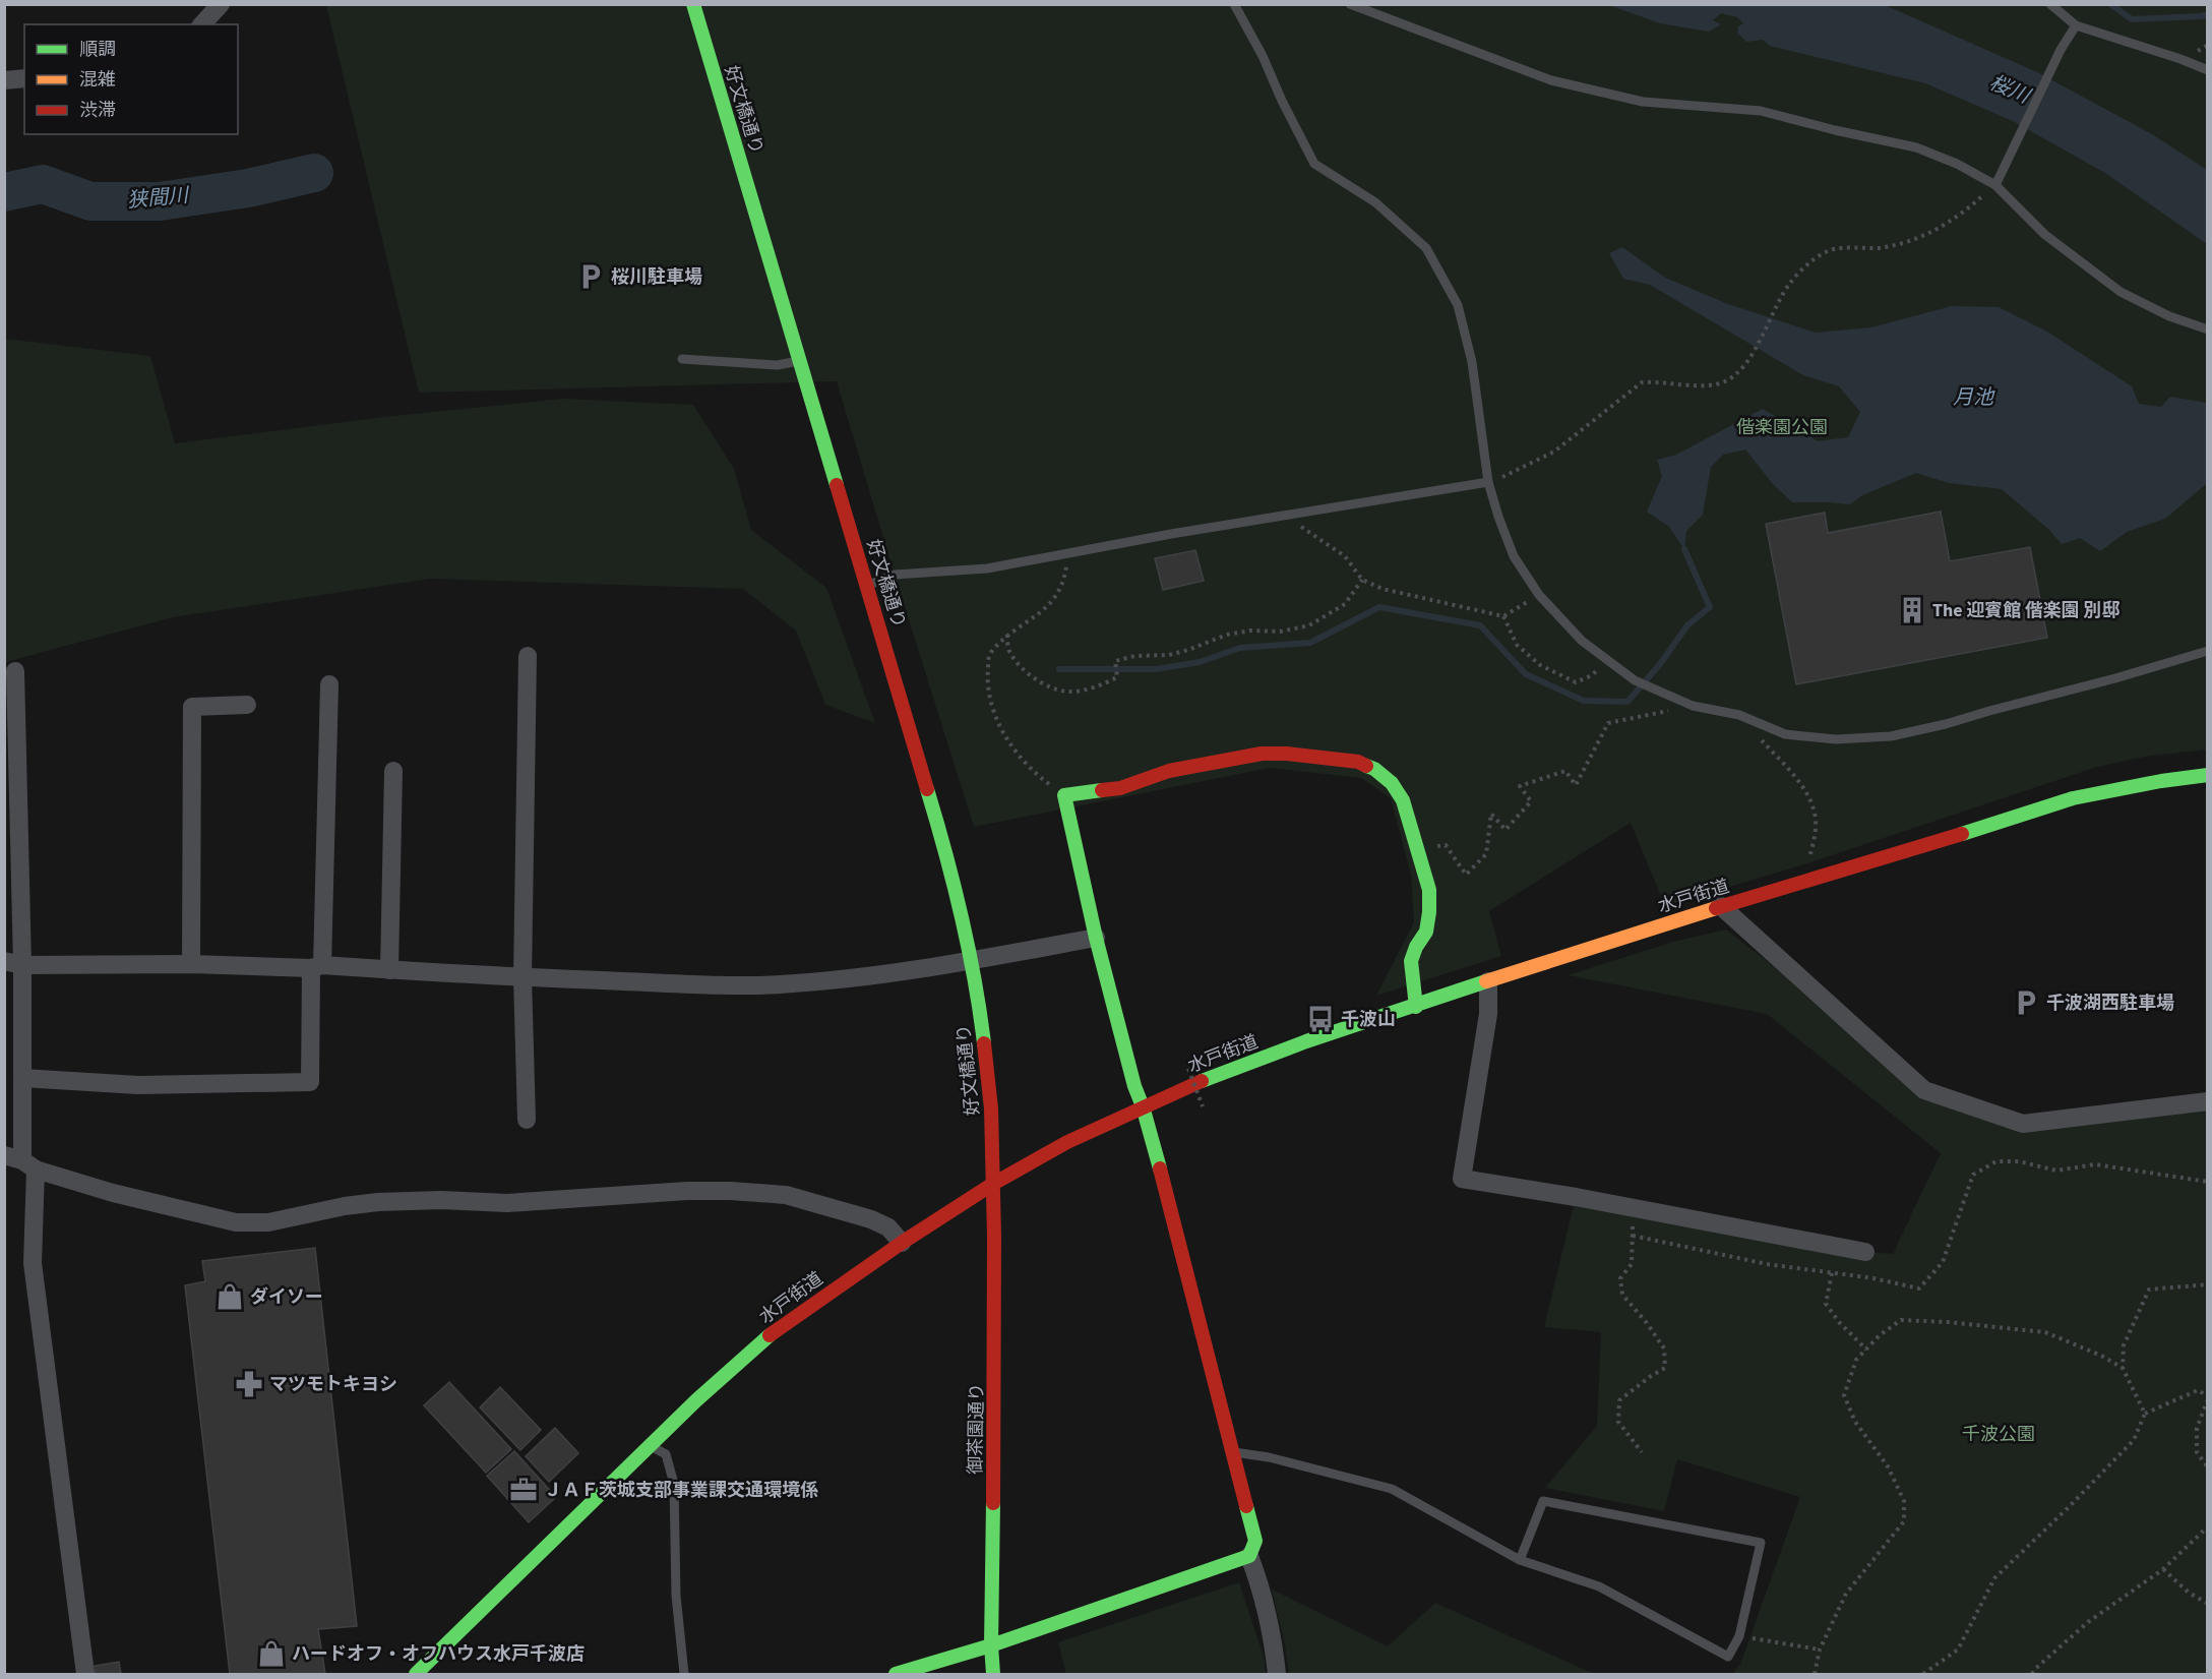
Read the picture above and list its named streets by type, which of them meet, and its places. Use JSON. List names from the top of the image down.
{
  "streets": {
    "street": ["好文橋通り", "水戸街道", "御茶園通り"]
  },
  "crossings": [
    ["好文橋通り", "水戸街道"],
    ["好文橋通り", "御茶園通り"],
    ["水戸街道", "御茶園通り"]
  ],
  "water": ["桜川", "狭間川", "月池"],
  "parks": ["偕楽園公園", "千波公園"],
  "places": {
    "parking": ["桜川駐車場", "千波湖西駐車場"],
    "building": ["The 迎賓館 偕楽園 別邸"],
    "bus stop": ["千波山"],
    "shop": ["ダイソー", "ハードオフ・オフハウス水戸千波店"],
    "pharmacy": ["マツモトキヨシ"],
    "office": ["ＪＡＦ茨城支部事業課交通環境係"]
  },
  "legend": ["順調", "混雑", "渋滞"]
}
